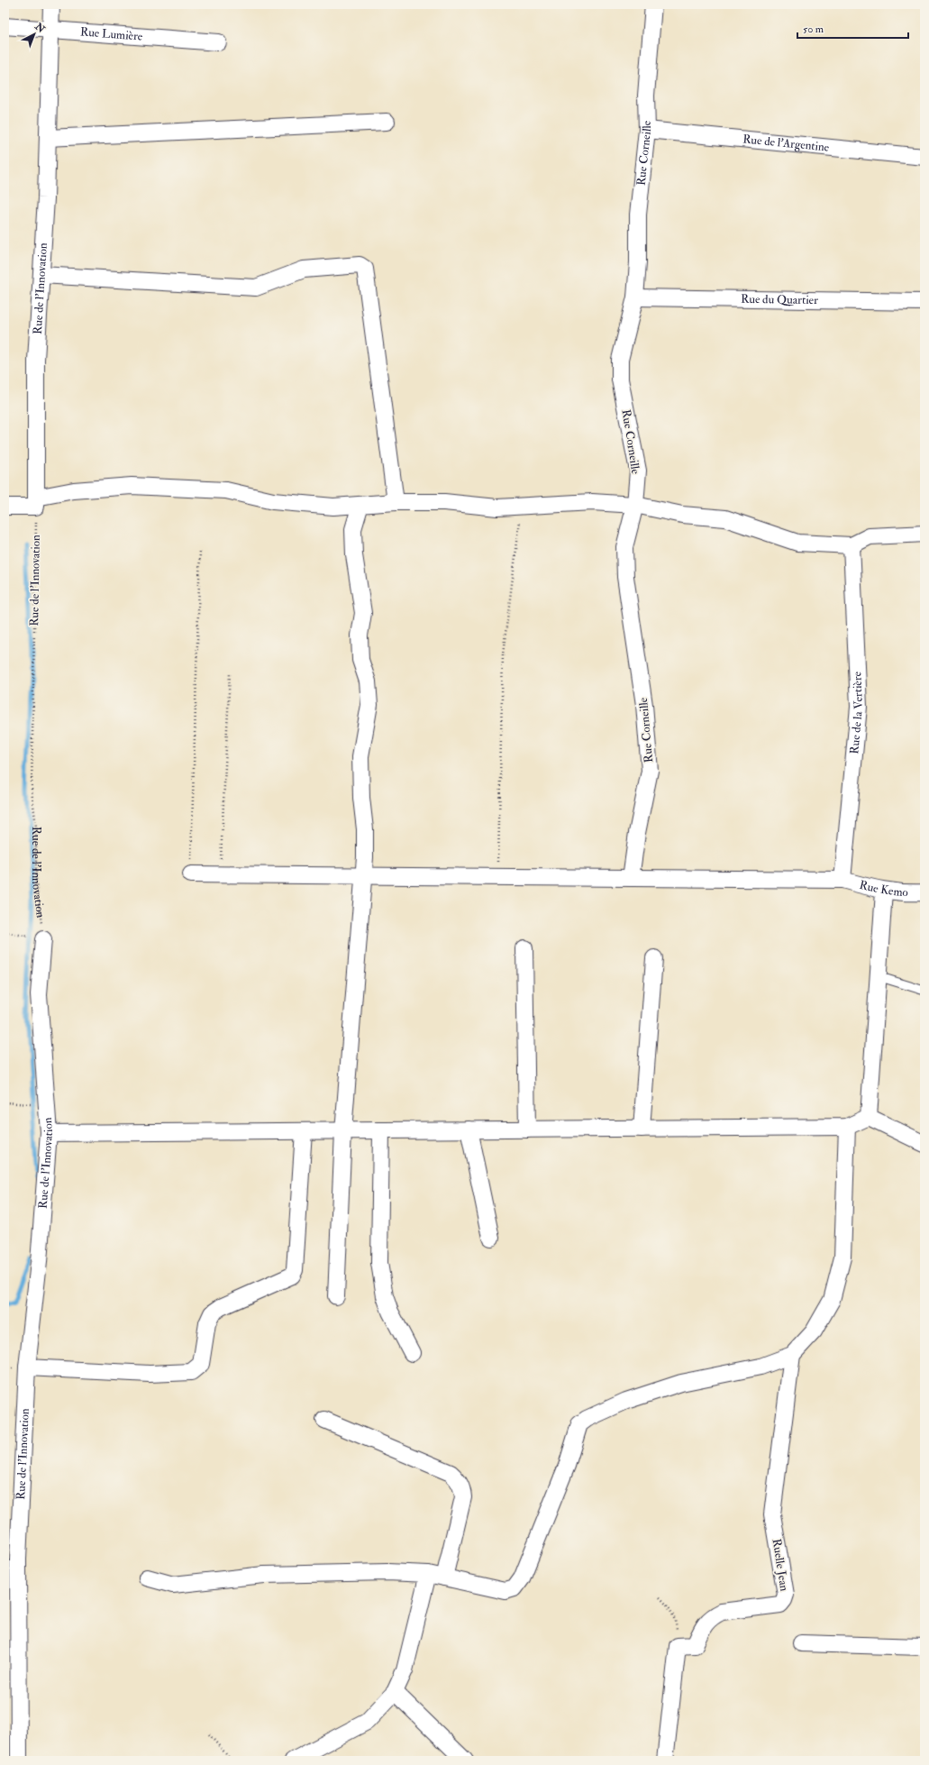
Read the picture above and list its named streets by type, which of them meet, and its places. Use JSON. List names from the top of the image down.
{
  "streets": {
    "street": [
      "Rue Lumière",
      "Rue de l'Argentine",
      "Rue Corneille",
      "Rue de l'Innovation",
      "Rue du Quartier",
      "Rue de la Vertière",
      "Rue Kemo",
      "Ruelle Jean"
    ]
  },
  "crossings": [
    ["Rue Lumière", "Rue de l'Innovation"],
    ["Rue de l'Argentine", "Rue Corneille"],
    ["Rue Corneille", "Rue du Quartier"],
    ["Rue Corneille", "Rue Kemo"],
    ["Rue de la Vertière", "Rue Kemo"]
  ],
  "scale_bar": "50 m",
  "north": "top right"
}
